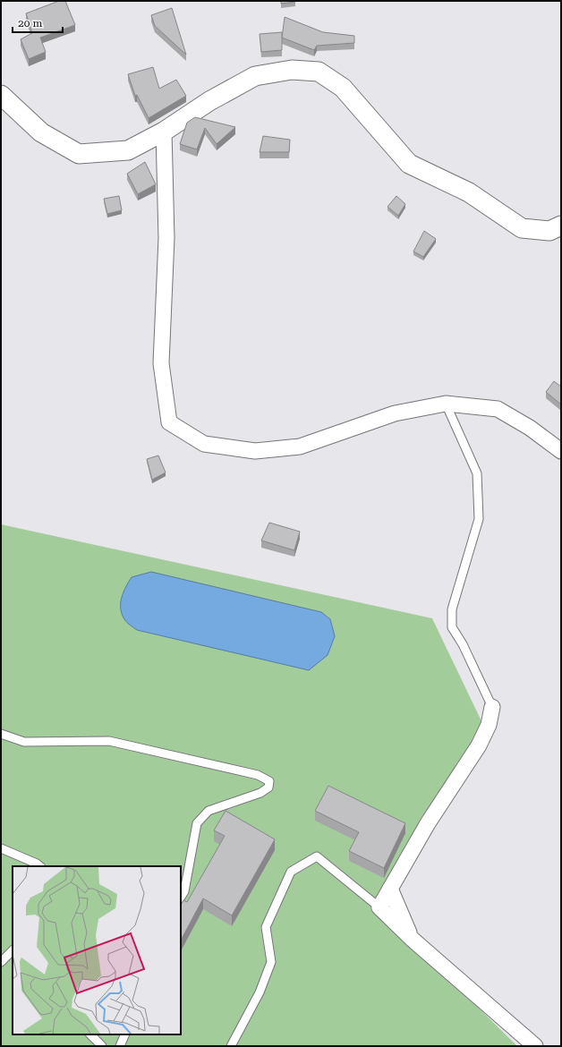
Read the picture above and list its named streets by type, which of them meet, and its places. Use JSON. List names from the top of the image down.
{
  "scale_bar": "20 m"
}
